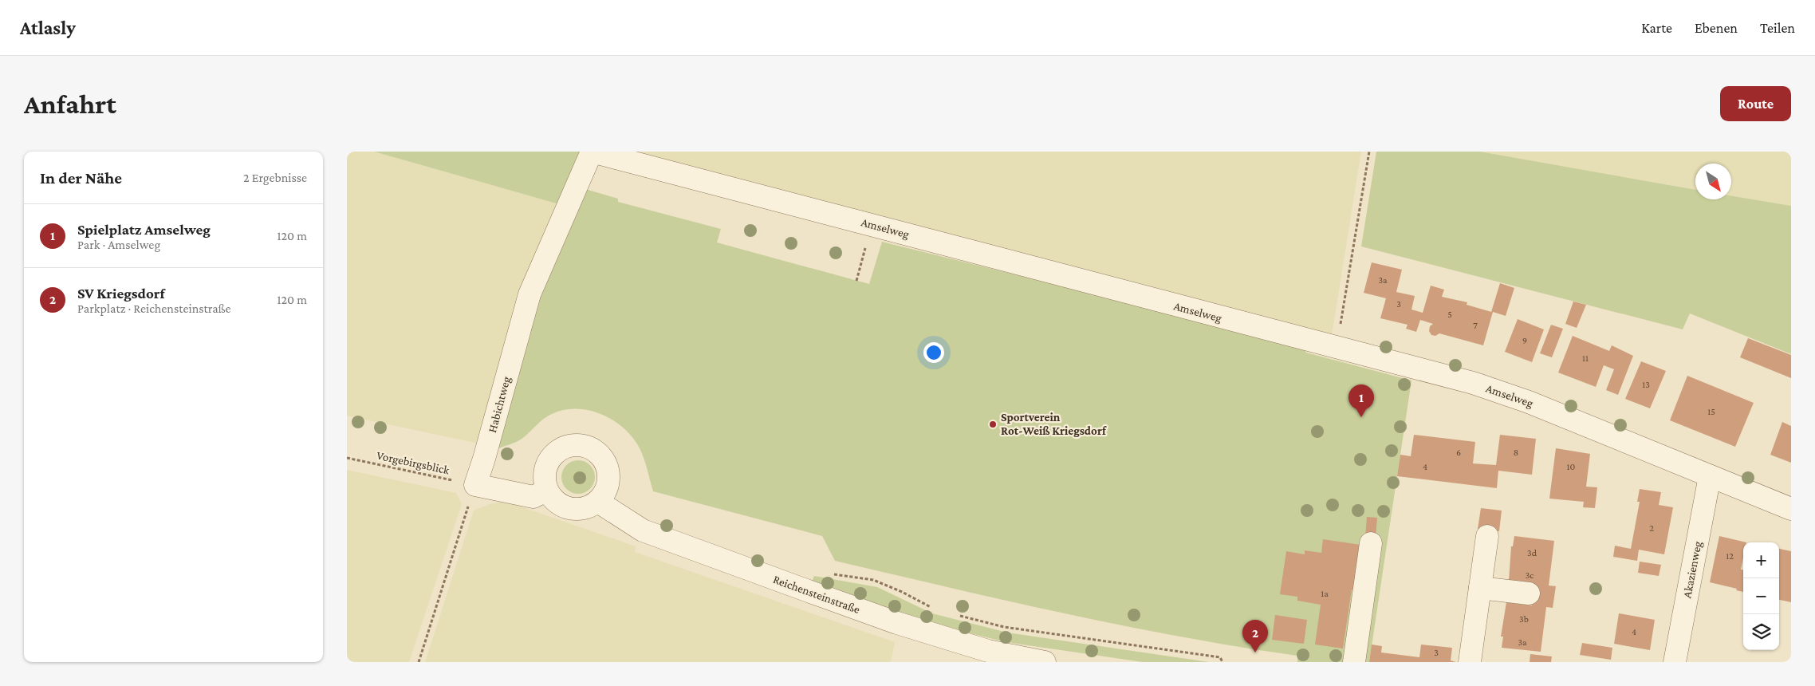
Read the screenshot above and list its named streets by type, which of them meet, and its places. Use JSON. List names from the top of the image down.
{
  "streets": {
    "street": [
      "Amselweg",
      "Habichtweg",
      "Akazienweg",
      "Reichensteinstraße"
    ],
    "path": ["Vorgebirgsblick"]
  },
  "crossings": [
    ["Amselweg", "Habichtweg"],
    ["Amselweg", "Akazienweg"],
    ["Habichtweg", "Vorgebirgsblick"]
  ],
  "places": ["Sportverein Rot-Weiß Kriegsdorf"],
  "house_numbers": [
    "3a",
    "3",
    "5",
    "7",
    "9",
    "11",
    "13",
    "15",
    "6",
    "8",
    "4",
    "10",
    "2",
    "3d",
    "12",
    "3c",
    "1a",
    "3b",
    "4",
    "3a",
    "3"
  ],
  "north": "bottom right",
  "page": {
    "header": "Atlasly",
    "nav": ["Karte", "Ebenen", "Teilen"],
    "buttons": "Route",
    "title": "Anfahrt",
    "heading": ["In der Nähe", "2 Ergebnisse"],
    "list": [
      {
        "mark": "1",
        "name": "Spielplatz Amselweg",
        "note": "Park · Amselweg",
        "value": "120 m"
      },
      {
        "mark": "2",
        "name": "SV Kriegsdorf",
        "note": "Parkplatz · Reichensteinstraße",
        "value": "120 m"
      }
    ],
    "pins": ["1", "2"],
    "map_buttons": ["+", "−"]
  }
}
